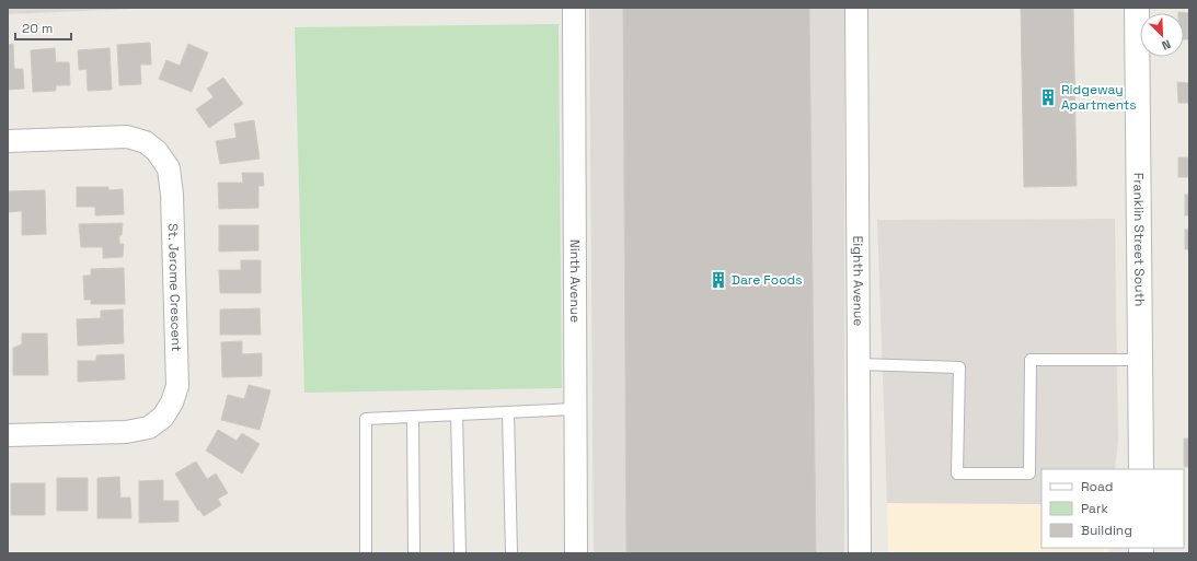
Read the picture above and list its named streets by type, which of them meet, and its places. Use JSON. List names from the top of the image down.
{
  "streets": {
    "street": [
      "Franklin Street South",
      "Ninth Avenue",
      "Eighth Avenue",
      "St. Jerome Crescent"
    ]
  },
  "places": {
    "building": ["Ridgeway Apartments", "Dare Foods"]
  },
  "legend": ["Road", "Park", "Building"],
  "scale_bar": "20 m",
  "north": "bottom right"
}
